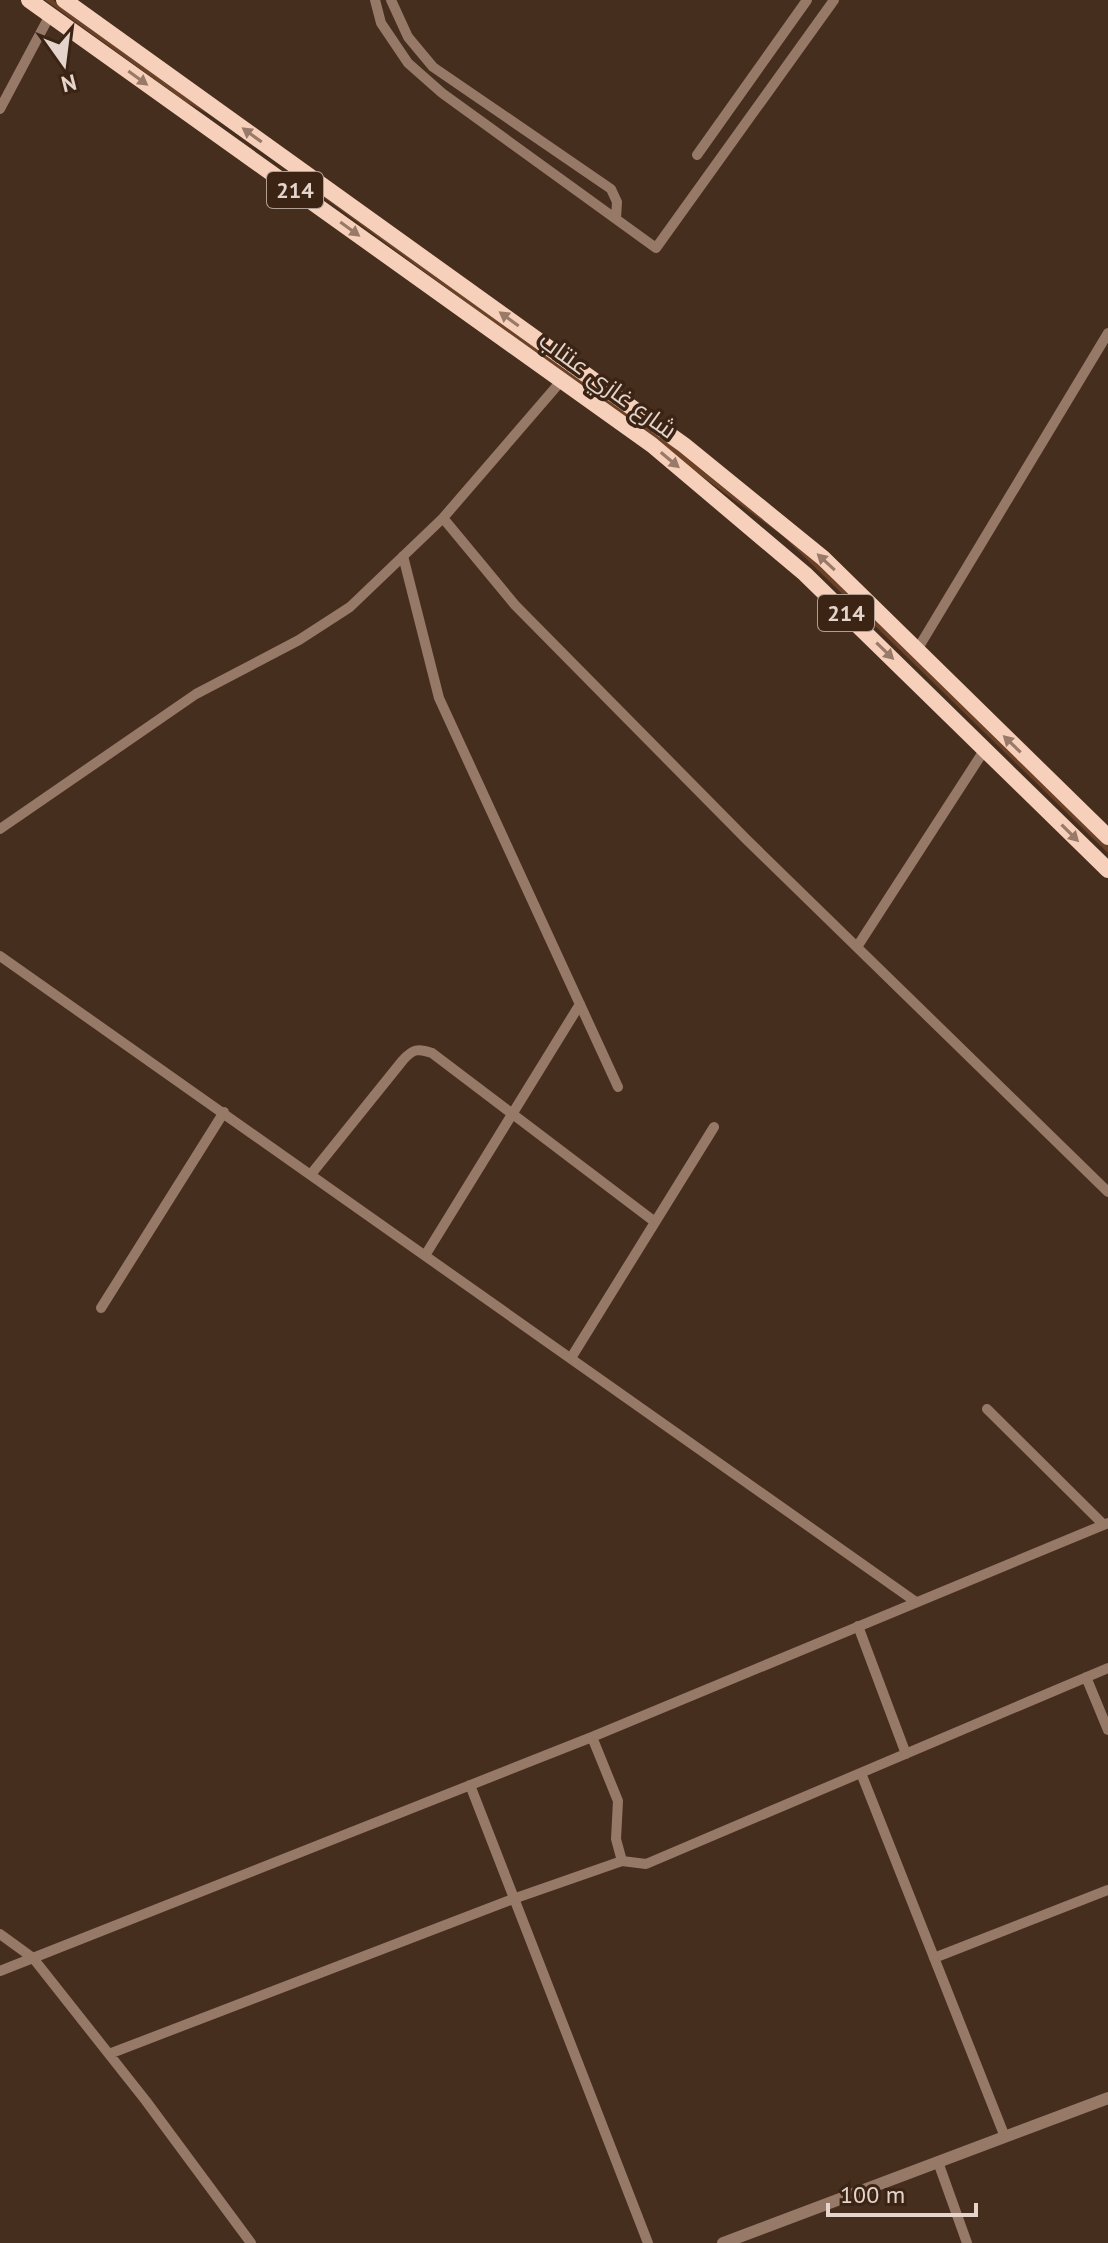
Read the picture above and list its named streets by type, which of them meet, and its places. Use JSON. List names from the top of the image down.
{
  "streets": {
    "highway": ["214", "شارع غازي عنتاب"]
  },
  "scale_bar": "100 m",
  "north": "bottom"
}
